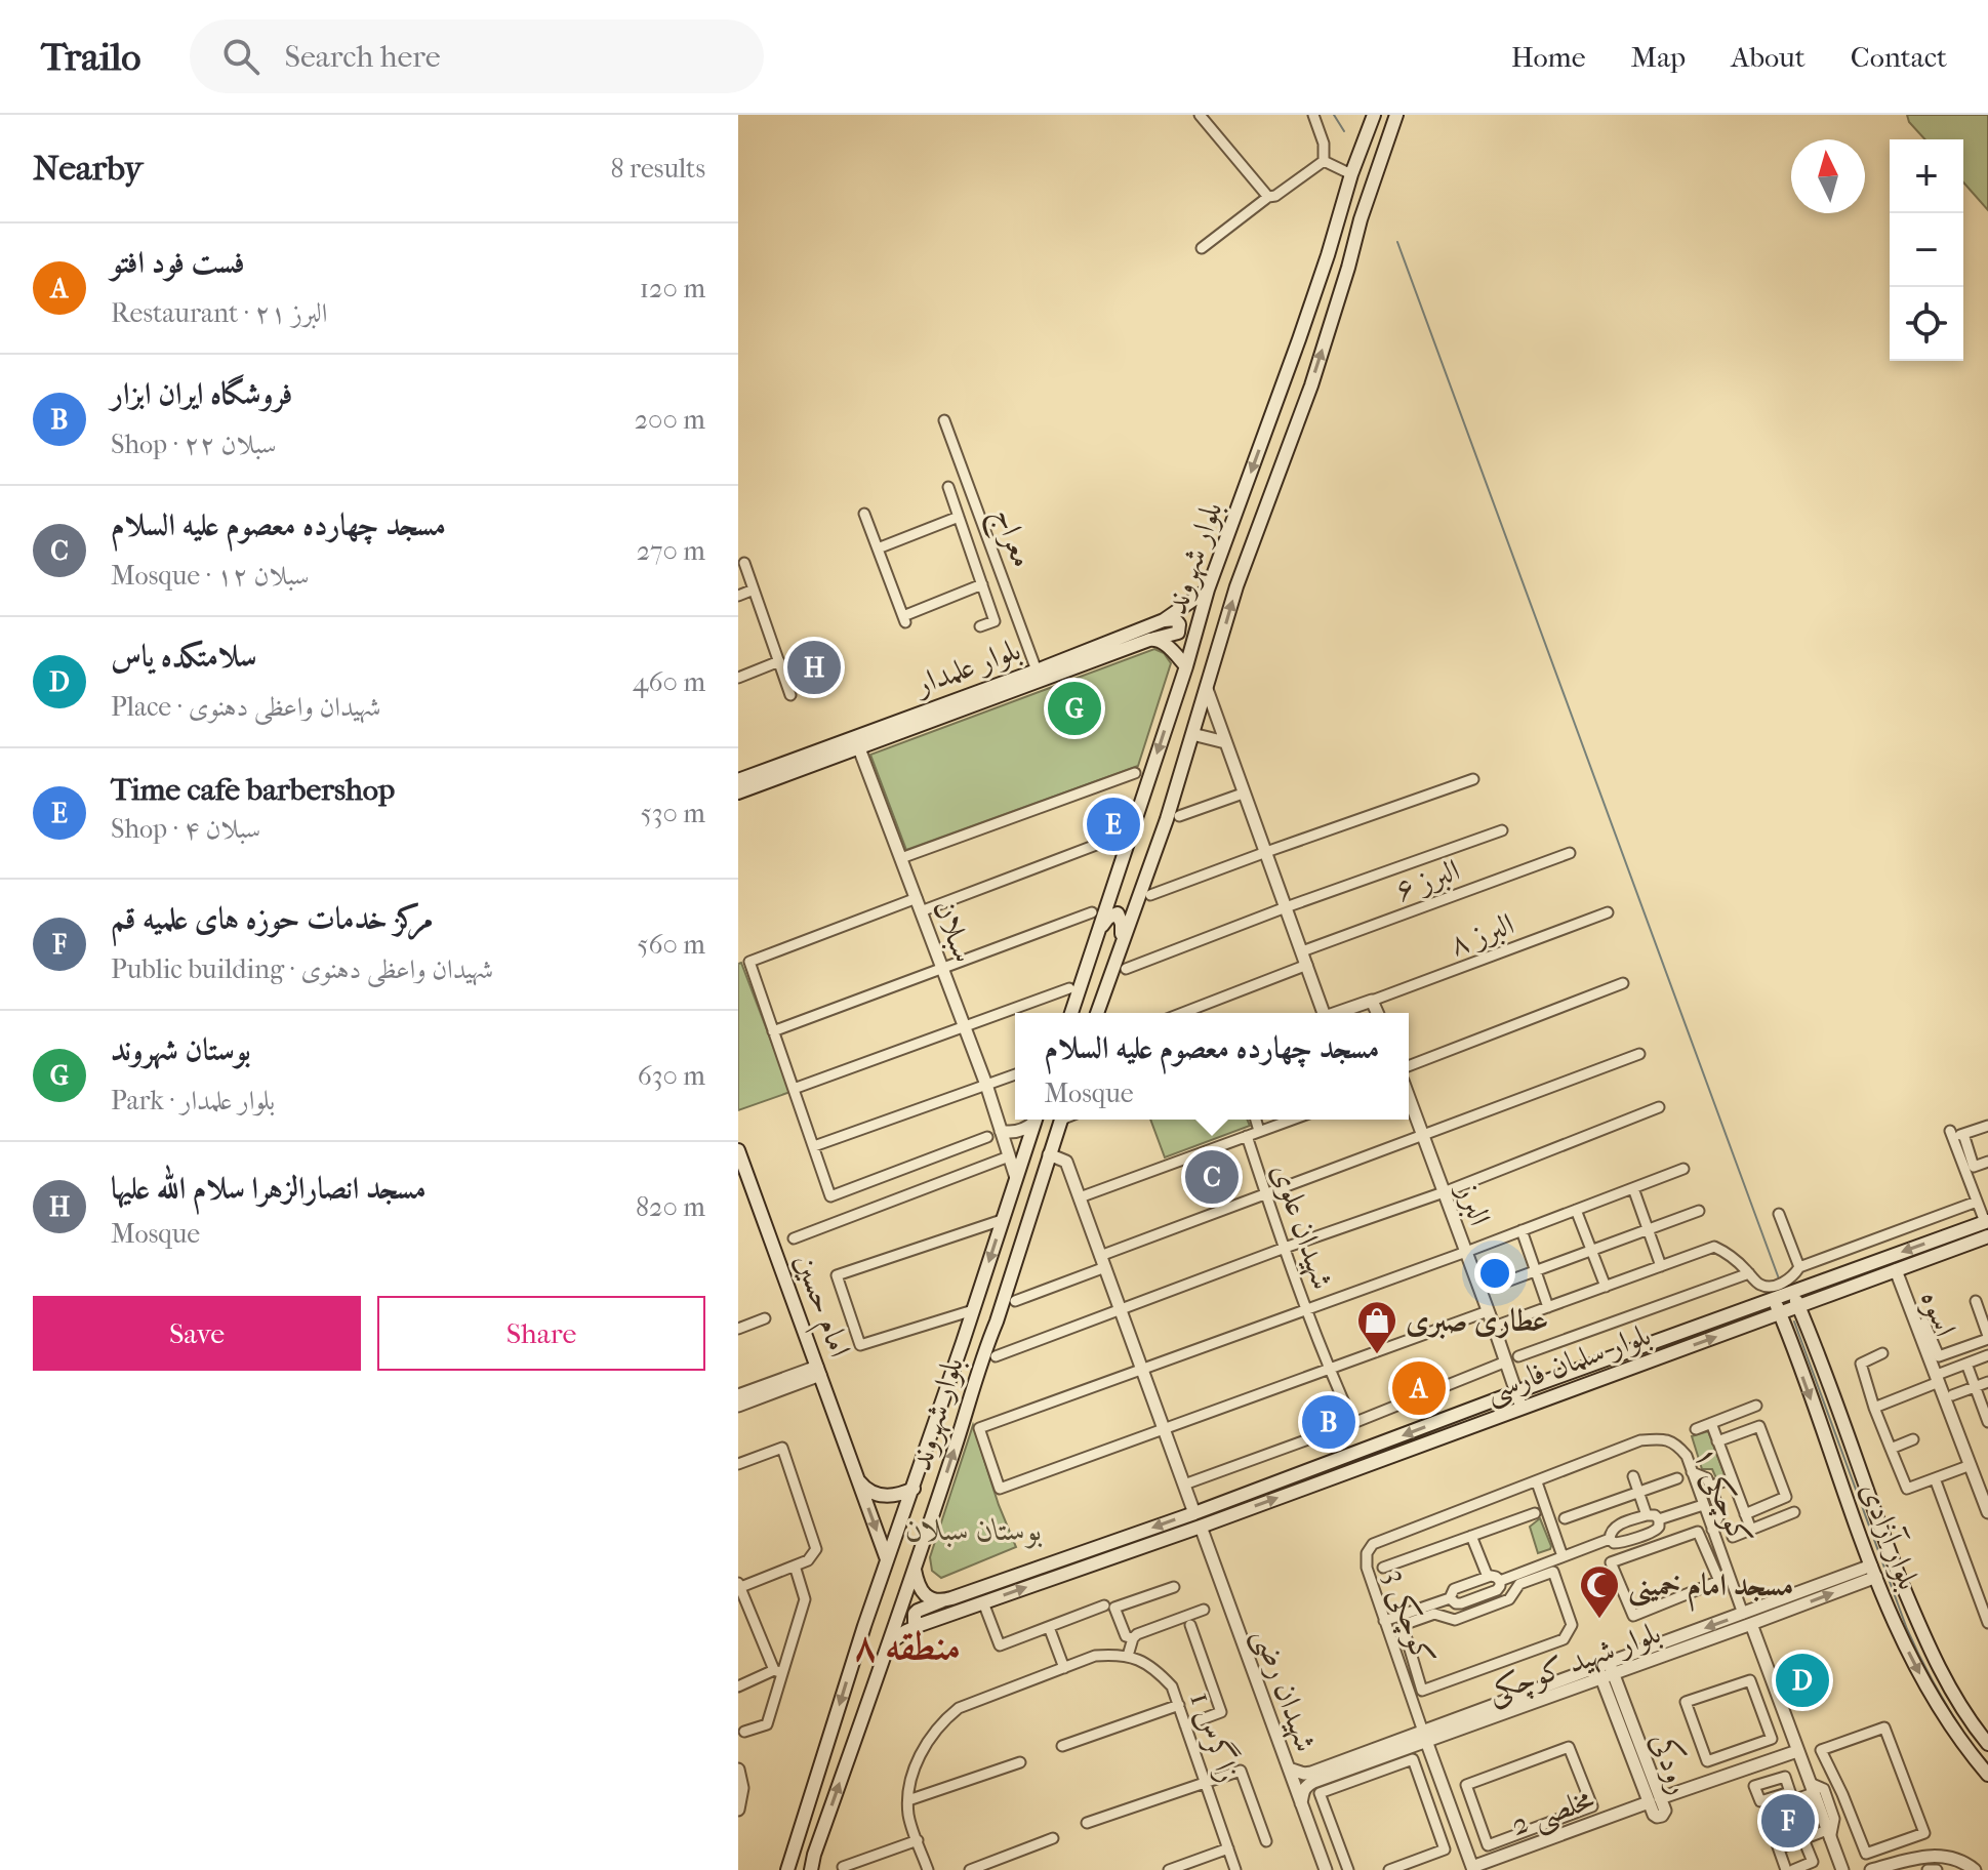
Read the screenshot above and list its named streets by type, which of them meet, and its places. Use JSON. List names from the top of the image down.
{
  "streets": {
    "main road": [
      "بلوار شهروند",
      "بلوار علمدار",
      "امام حسین",
      "بلوار سلمان فارسی",
      "بلوار آزادی"
    ],
    "street": [
      "معراج",
      "البرز ۶",
      "سبلان",
      "البرز ۸",
      "البرز",
      "شهیدان علوی",
      "اسوه",
      "کوچکی ۱",
      "کوچکی 3",
      "بلوار شهید کوچکی",
      "شهیدان رضی",
      "زاگرس 1",
      "رودکی",
      "مخلصی 2"
    ]
  },
  "crossings": [
    ["معراج", "بلوار علمدار"],
    ["بلوار شهروند", "بلوار علمدار"],
    ["بلوار شهروند", "سبلان"],
    ["بلوار شهروند", "امام حسین"],
    ["بلوار شهروند", "بلوار سلمان فارسی"],
    ["بلوار علمدار", "سبلان"],
    ["البرز", "بلوار سلمان فارسی"],
    ["اسوه", "بلوار سلمان فارسی"],
    ["بلوار سلمان فارسی", "بلوار آزادی"],
    ["بلوار سلمان فارسی", "شهیدان رضی"],
    ["کوچکی ۱", "کوچکی 3"],
    ["کوچکی ۱", "بلوار شهید کوچکی"],
    ["بلوار آزادی", "بلوار شهید کوچکی"],
    ["کوچکی 3", "بلوار شهید کوچکی"],
    ["بلوار شهید کوچکی", "رودکی"],
    ["رودکی", "مخلصی 2"]
  ],
  "districts": ["منطقه ۸"],
  "parks": ["بوستان سبلان"],
  "places": {
    "shop": ["عطاری صبری"],
    "mosque": ["مسجد امام خمینی"]
  },
  "north": "top",
  "page": {
    "header": "Trailo",
    "search": "Search here",
    "nav": [
      "Home",
      "Map",
      "About",
      "Contact"
    ],
    "heading": ["Nearby", "8 results"],
    "map_buttons": ["+", "−"],
    "list": [
      {
        "mark": "A",
        "name": "فست فود افتو",
        "note": "Restaurant · البرز ۲۱",
        "value": "120 m"
      },
      {
        "mark": "B",
        "name": "فروشگاه ایران ابزار",
        "note": "Shop · سبلان ۲۲",
        "value": "200 m"
      },
      {
        "mark": "C",
        "name": "مسجد چهارده معصوم علیه السلام",
        "note": "Mosque · سبلان ۱۲",
        "value": "270 m"
      },
      {
        "mark": "D",
        "name": "سلامتکده یاس",
        "note": "Place · شهیدان واعظی دهنوی",
        "value": "460 m"
      },
      {
        "mark": "E",
        "name": "Time cafe barbershop",
        "note": "Shop · سبلان ۴",
        "value": "530 m"
      },
      {
        "mark": "F",
        "name": "مرکز خدمات حوزه های علمیه قم",
        "note": "Public building · شهیدان واعظی دهنوی",
        "value": "560 m"
      },
      {
        "mark": "G",
        "name": "بوستان شهروند",
        "note": "Park · بلوار علمدار",
        "value": "630 m"
      },
      {
        "mark": "H",
        "name": "مسجد انصارالزهرا سلام الله علیها",
        "note": "Mosque",
        "value": "820 m"
      }
    ],
    "pins": [
      "H",
      "G",
      "E",
      "C",
      "A",
      "B",
      "D",
      "F"
    ],
    "popup": ["مسجد چهارده معصوم علیه السلام", "Mosque"],
    "buttons": ["Save", "Share"]
  }
}
